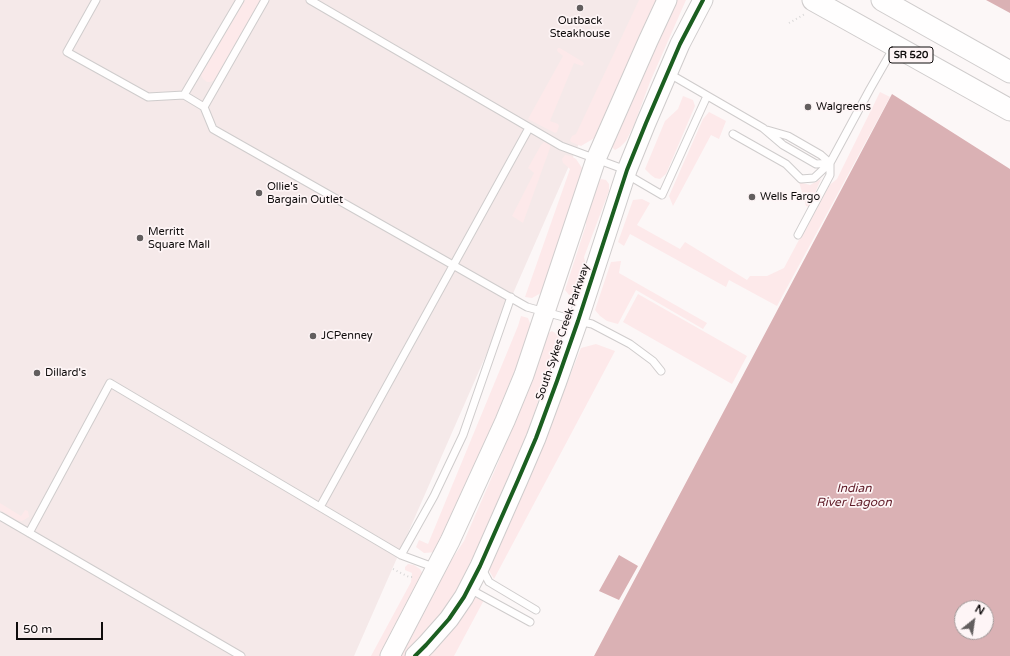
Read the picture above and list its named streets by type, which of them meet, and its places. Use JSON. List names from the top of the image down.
{
  "streets": {
    "main road": ["SR 520"],
    "street": ["South Sykes Creek Parkway"]
  },
  "water": ["Indian River Lagoon"],
  "places": [
    "Outback Steakhouse",
    "Walgreens",
    "Ollie's Bargain Outlet",
    "Wells Fargo",
    "Merritt Square Mall",
    "JCPenney",
    "Dillard's"
  ],
  "scale_bar": "50 m",
  "north": "top right"
}
